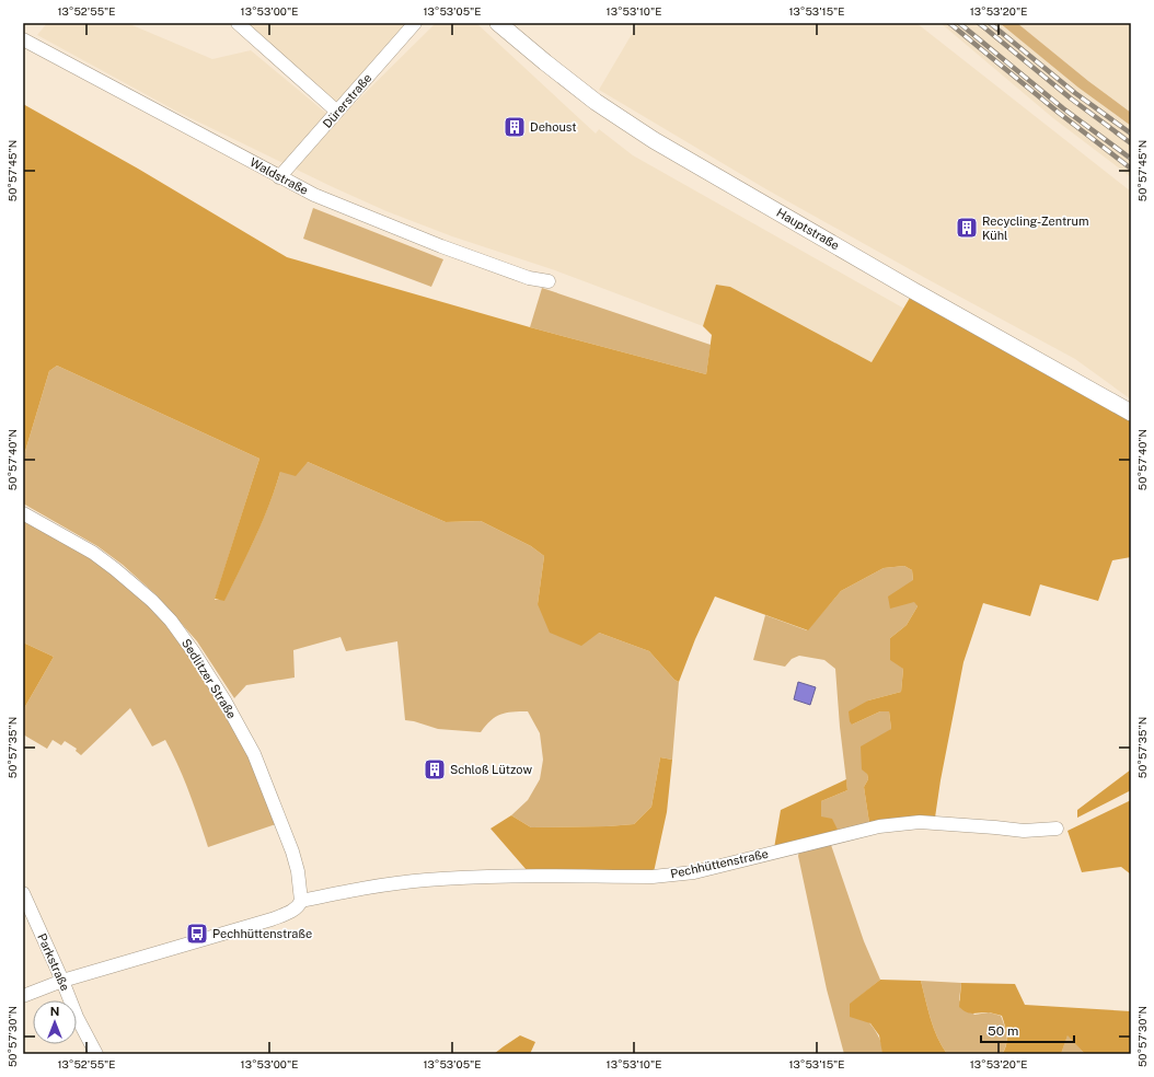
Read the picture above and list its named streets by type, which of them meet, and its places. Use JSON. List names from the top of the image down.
{
  "streets": {
    "main road": ["Hauptstraße"],
    "street": [
      "Dürerstraße",
      "Waldstraße",
      "Sedlitzer Straße",
      "Pechhüttenstraße",
      "Parkstraße"
    ]
  },
  "crossings": [
    ["Dürerstraße", "Waldstraße"],
    ["Sedlitzer Straße", "Pechhüttenstraße"],
    ["Pechhüttenstraße", "Parkstraße"]
  ],
  "places": {
    "building": ["Dehoust", "Recycling-Zentrum Kühl", "Schloß Lützow"],
    "bus stop": ["Pechhüttenstraße"]
  },
  "scale_bar": "50 m",
  "north": "top",
  "coordinates": [
    "13°52'55\"E",
    "13°53'00\"E",
    "13°53'05\"E",
    "13°53'10\"E",
    "13°53'15\"E",
    "13°53'20\"E",
    "50°57'45\"N",
    "50°57'40\"N",
    "50°57'35\"N",
    "50°57'30\"N"
  ]
}
